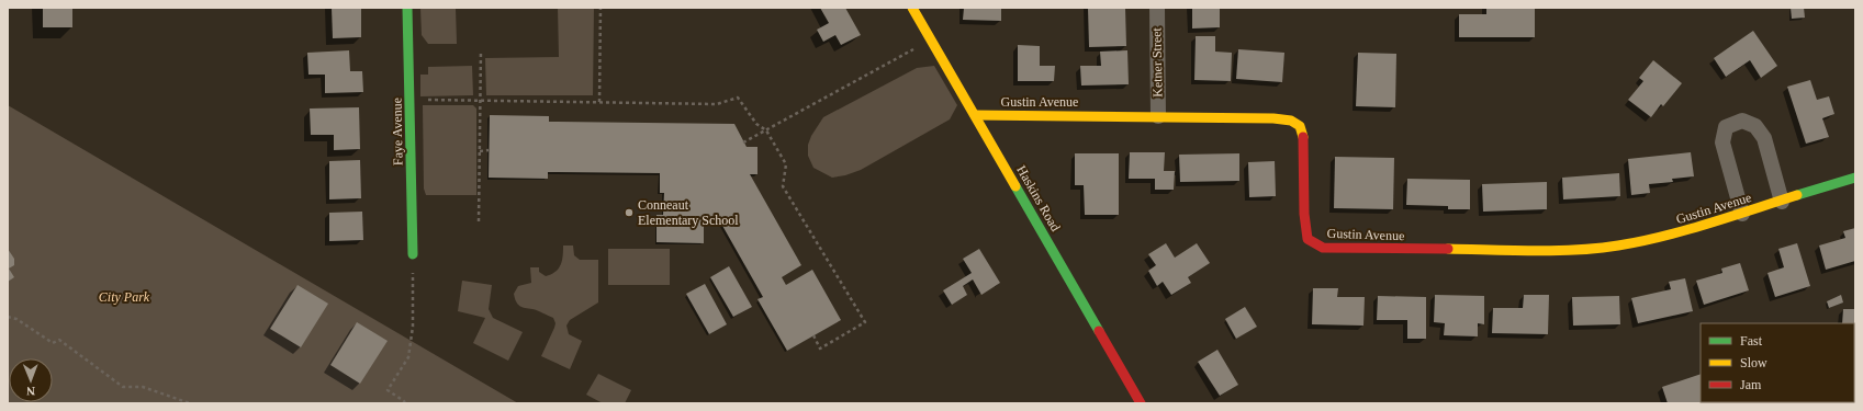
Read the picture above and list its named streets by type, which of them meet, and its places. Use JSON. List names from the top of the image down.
{
  "streets": {
    "street": [
      "Ketner Street",
      "Gustin Avenue",
      "Faye Avenue",
      "Haskins Road"
    ]
  },
  "crossings": [
    ["Ketner Street", "Gustin Avenue"],
    ["Gustin Avenue", "Haskins Road"]
  ],
  "parks": ["City Park"],
  "places": ["Conneaut Elementary School"],
  "legend": ["Fast", "Slow", "Jam"],
  "north": "bottom"
}
